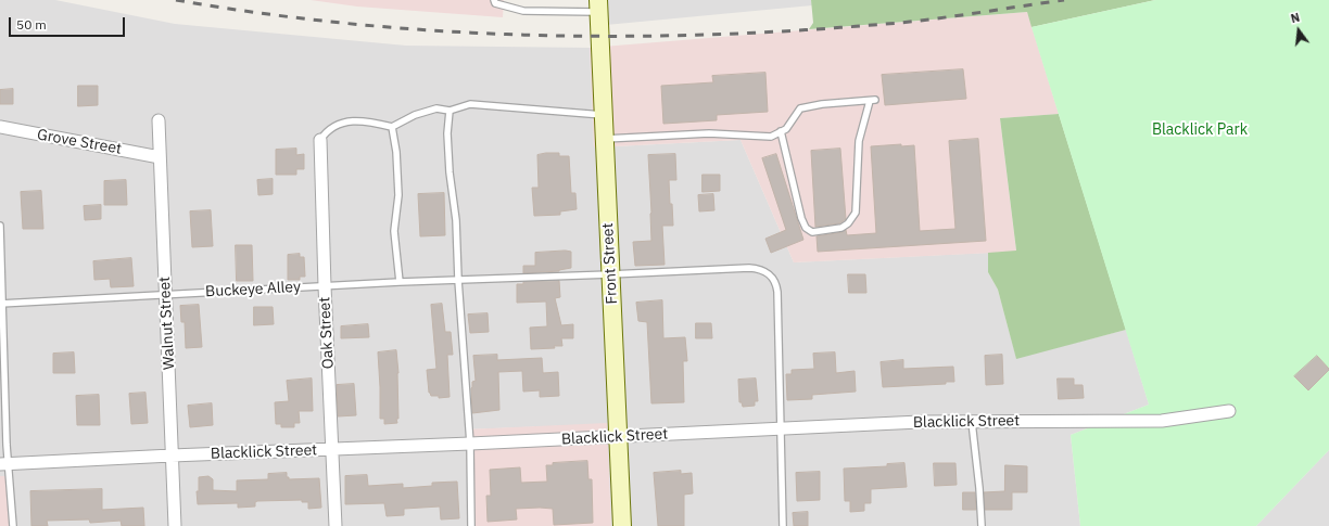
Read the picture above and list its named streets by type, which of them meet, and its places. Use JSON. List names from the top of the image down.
{
  "streets": {
    "street": [
      "Grove Street",
      "Front Street",
      "Walnut Street",
      "Oak Street",
      "Blacklick Street"
    ],
    "lane": ["Buckeye Alley"]
  },
  "crossings": [
    ["Grove Street", "Walnut Street"],
    ["Front Street", "Buckeye Alley"],
    ["Front Street", "Blacklick Street"],
    ["Buckeye Alley", "Walnut Street"],
    ["Buckeye Alley", "Oak Street"],
    ["Buckeye Alley", "Blacklick Street"],
    ["Walnut Street", "Blacklick Street"],
    ["Oak Street", "Blacklick Street"]
  ],
  "parks": ["Blacklick Park"],
  "scale_bar": "50 m",
  "north": "top"
}
